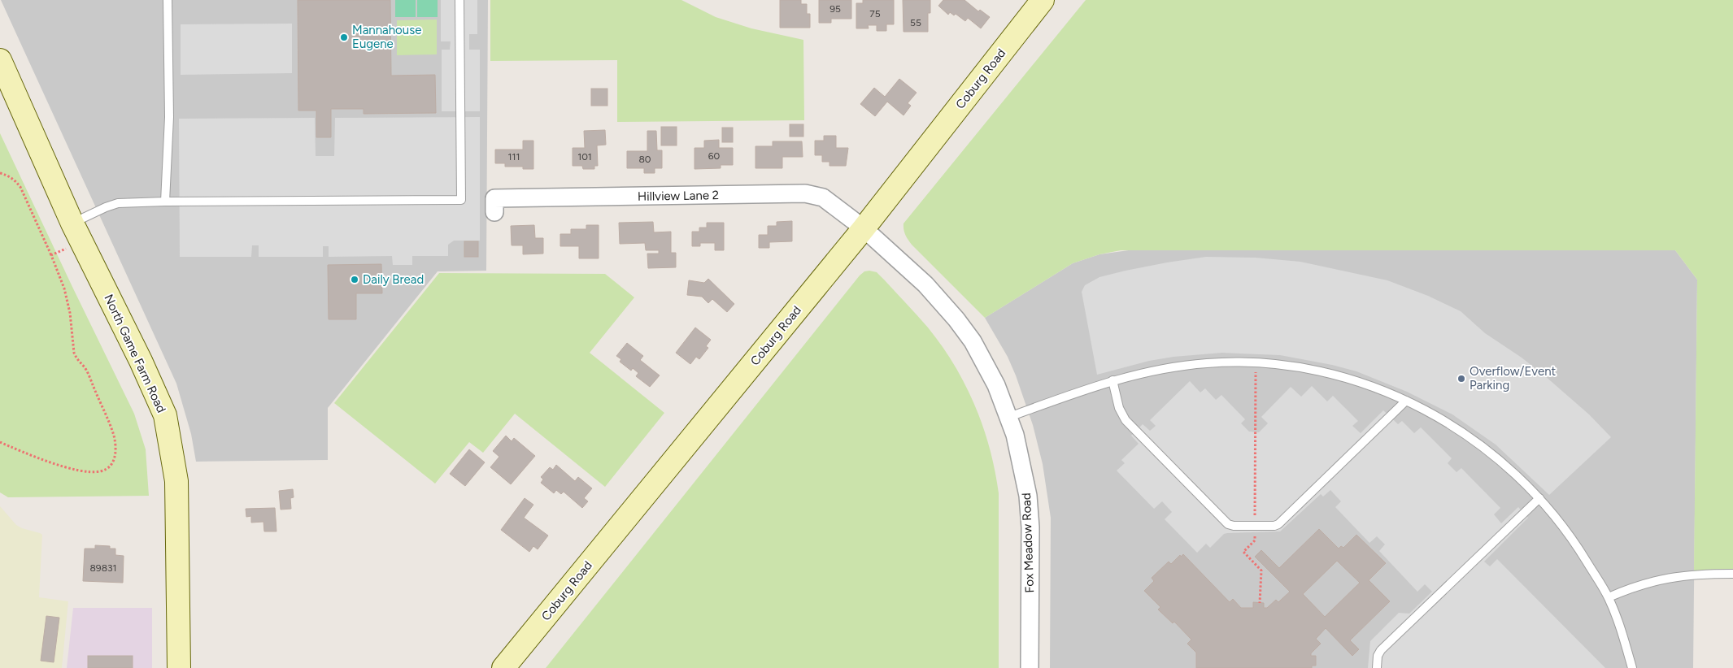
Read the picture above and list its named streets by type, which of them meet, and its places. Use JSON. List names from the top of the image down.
{
  "streets": {
    "main road": ["Coburg Road", "North Game Farm Road"],
    "street": ["Hillview Lane 2", "Fox Meadow Road"]
  },
  "crossings": [
    ["Coburg Road", "Hillview Lane 2"],
    ["Coburg Road", "Fox Meadow Road"],
    ["Hillview Lane 2", "Fox Meadow Road"]
  ],
  "places": ["Mannahouse Eugene", "Daily Bread", "Overflow/Event Parking"],
  "house_numbers": [
    "95",
    "75",
    "55",
    "60",
    "111",
    "101",
    "80",
    "89831"
  ]
}
